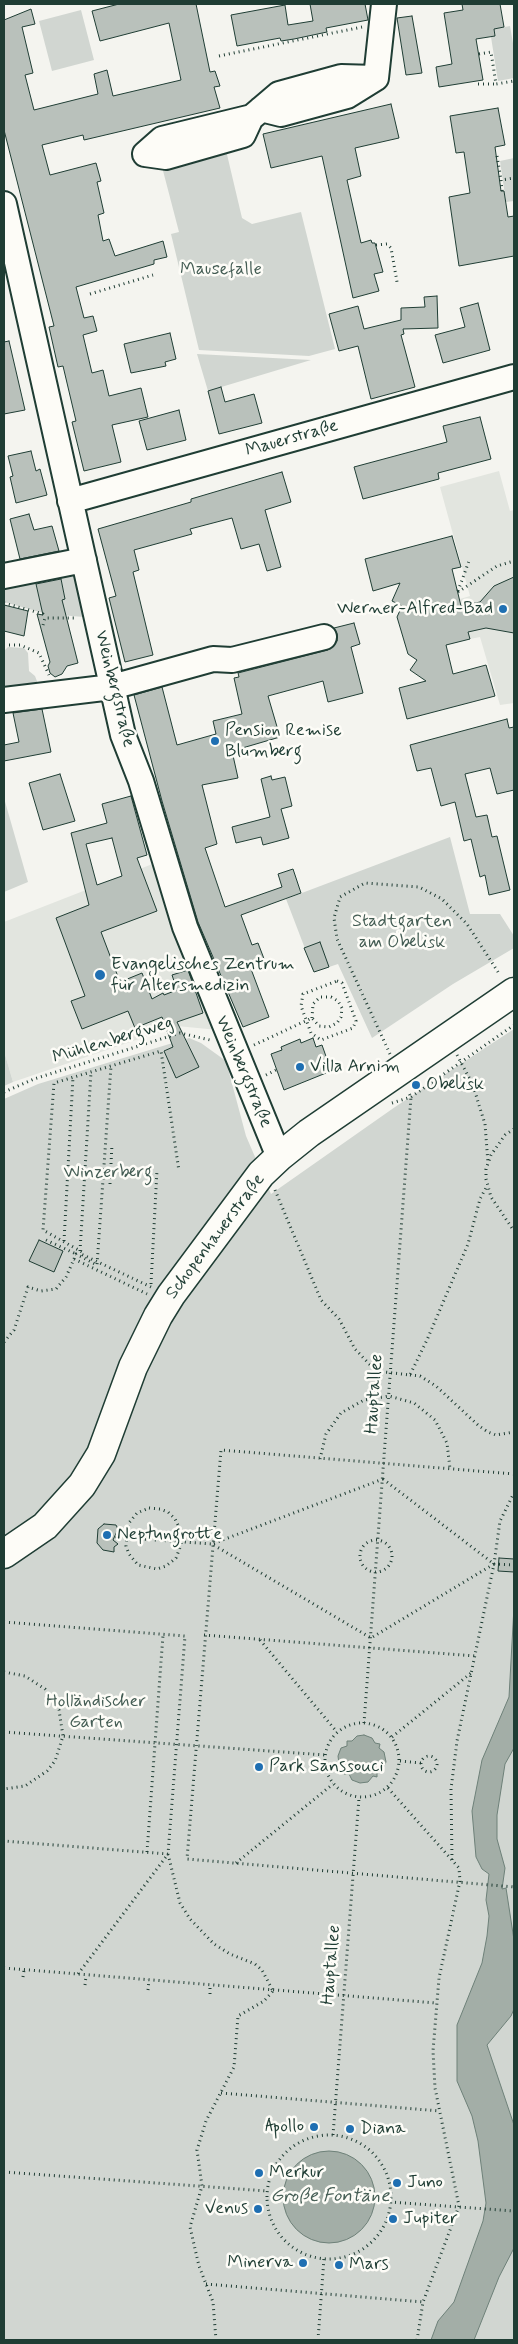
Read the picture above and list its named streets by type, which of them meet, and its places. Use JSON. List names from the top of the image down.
{
  "streets": {
    "main road": ["Schopenhauerstraße"],
    "street": ["Mauerstraße", "Weinbergstraße"],
    "path": ["Mühlenbergweg", "Hauptallee"]
  },
  "crossings": [
    ["Mauerstraße", "Weinbergstraße"],
    ["Weinbergstraße", "Mühlenbergweg"],
    ["Weinbergstraße", "Schopenhauerstraße"]
  ],
  "water": ["Große Fontäne"],
  "parks": [
    "Mausefalle",
    "Stadtgarten am Obelisk",
    "Winzerberg",
    "Holländischer Garten"
  ],
  "places": [
    "Werner-Alfred-Bad",
    "Pension Remise Blumberg",
    "Evangelisches Zentrum für Altersmedizin",
    "Villa Arnim",
    "Obelisk",
    "Neptungrotte",
    "Park Sanssouci",
    "Apollo",
    "Diana",
    "Merkur",
    "Juno",
    "Venus",
    "Jupiter",
    "Minerva",
    "Mars"
  ]
}
